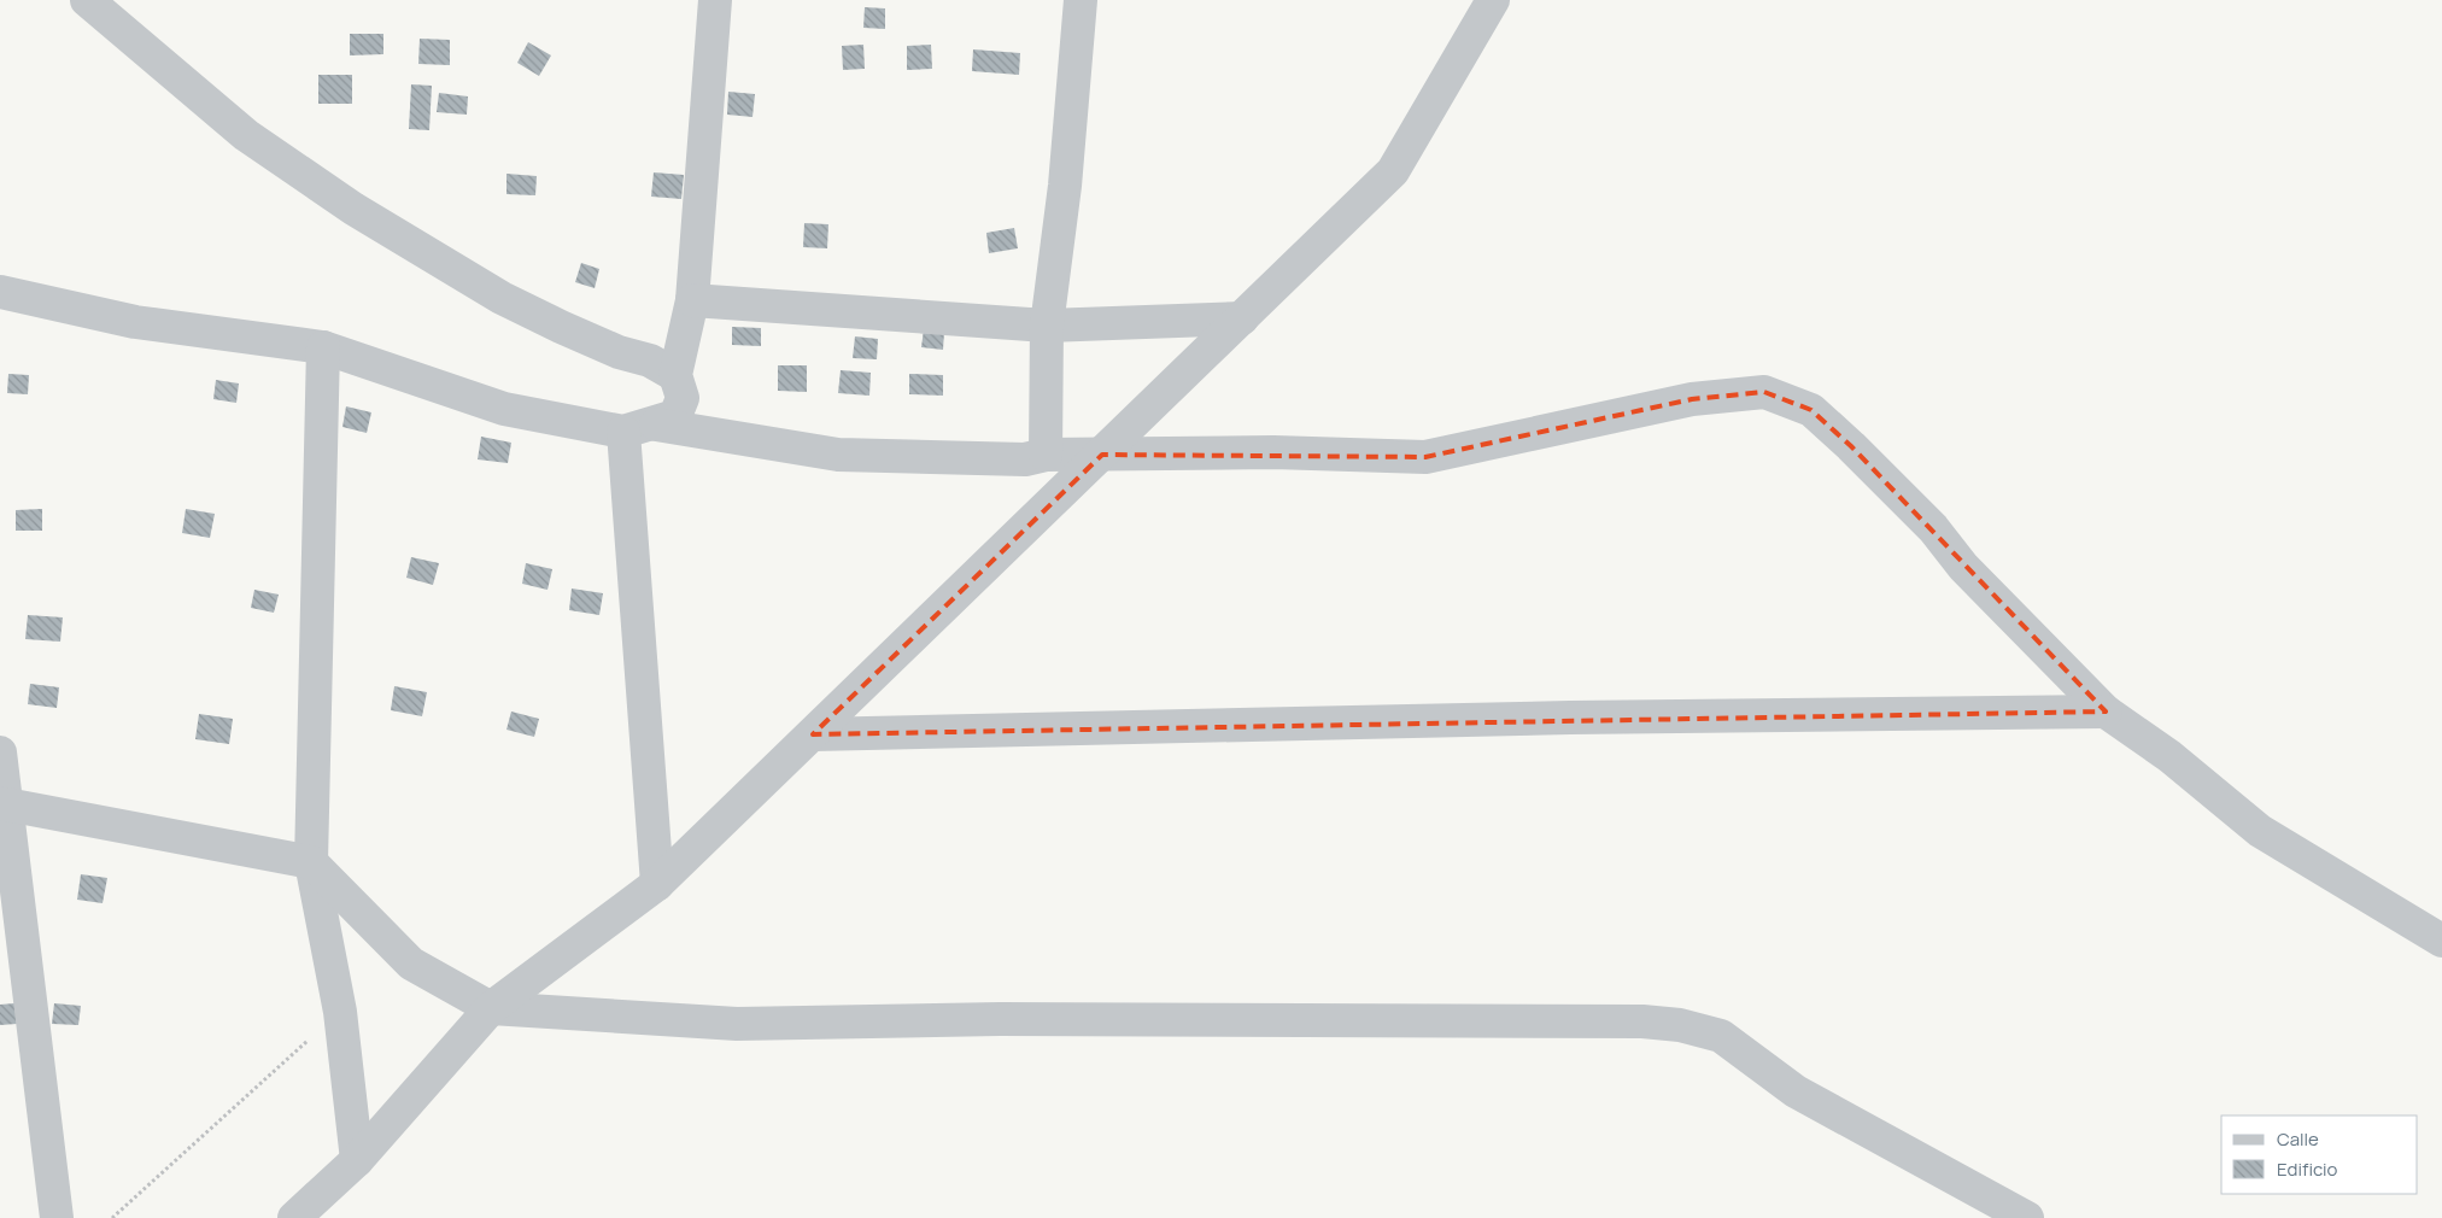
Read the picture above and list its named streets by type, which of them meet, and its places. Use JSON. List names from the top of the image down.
{
  "legend": ["Calle", "Edificio"]
}
